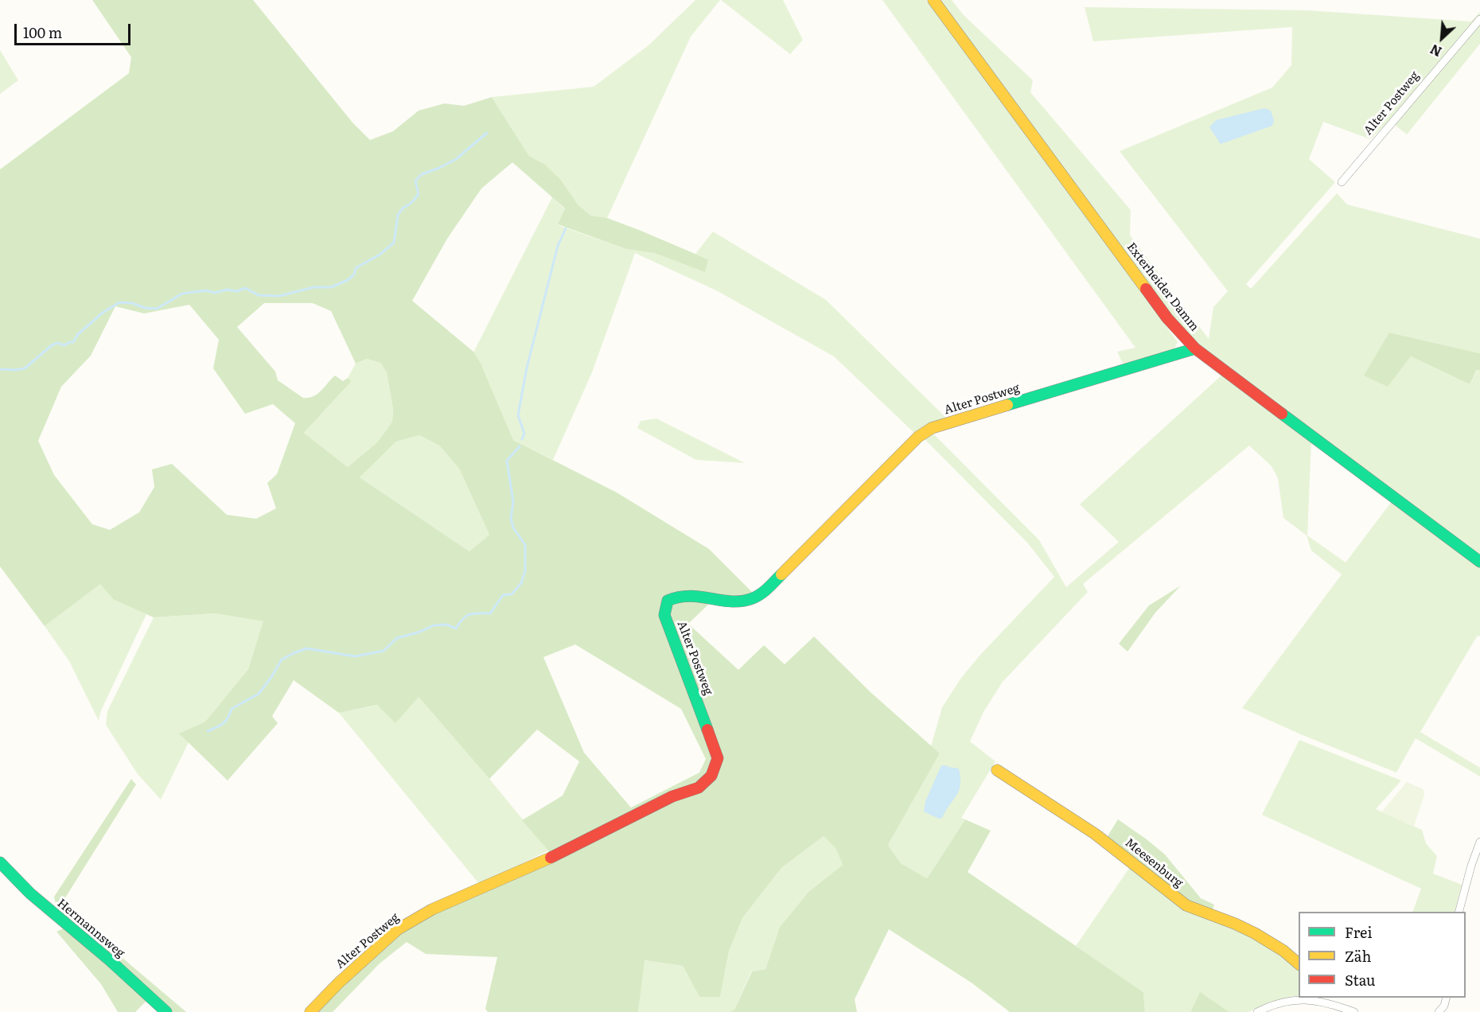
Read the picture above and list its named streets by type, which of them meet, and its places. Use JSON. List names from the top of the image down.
{
  "streets": {
    "street": [
      "Alter Postweg",
      "Exterheider Damm",
      "Meesenburg",
      "Hermannsweg"
    ]
  },
  "crossings": [
    ["Alter Postweg", "Exterheider Damm"]
  ],
  "legend": ["Frei", "Zäh", "Stau"],
  "scale_bar": "100 m",
  "north": "bottom left"
}
